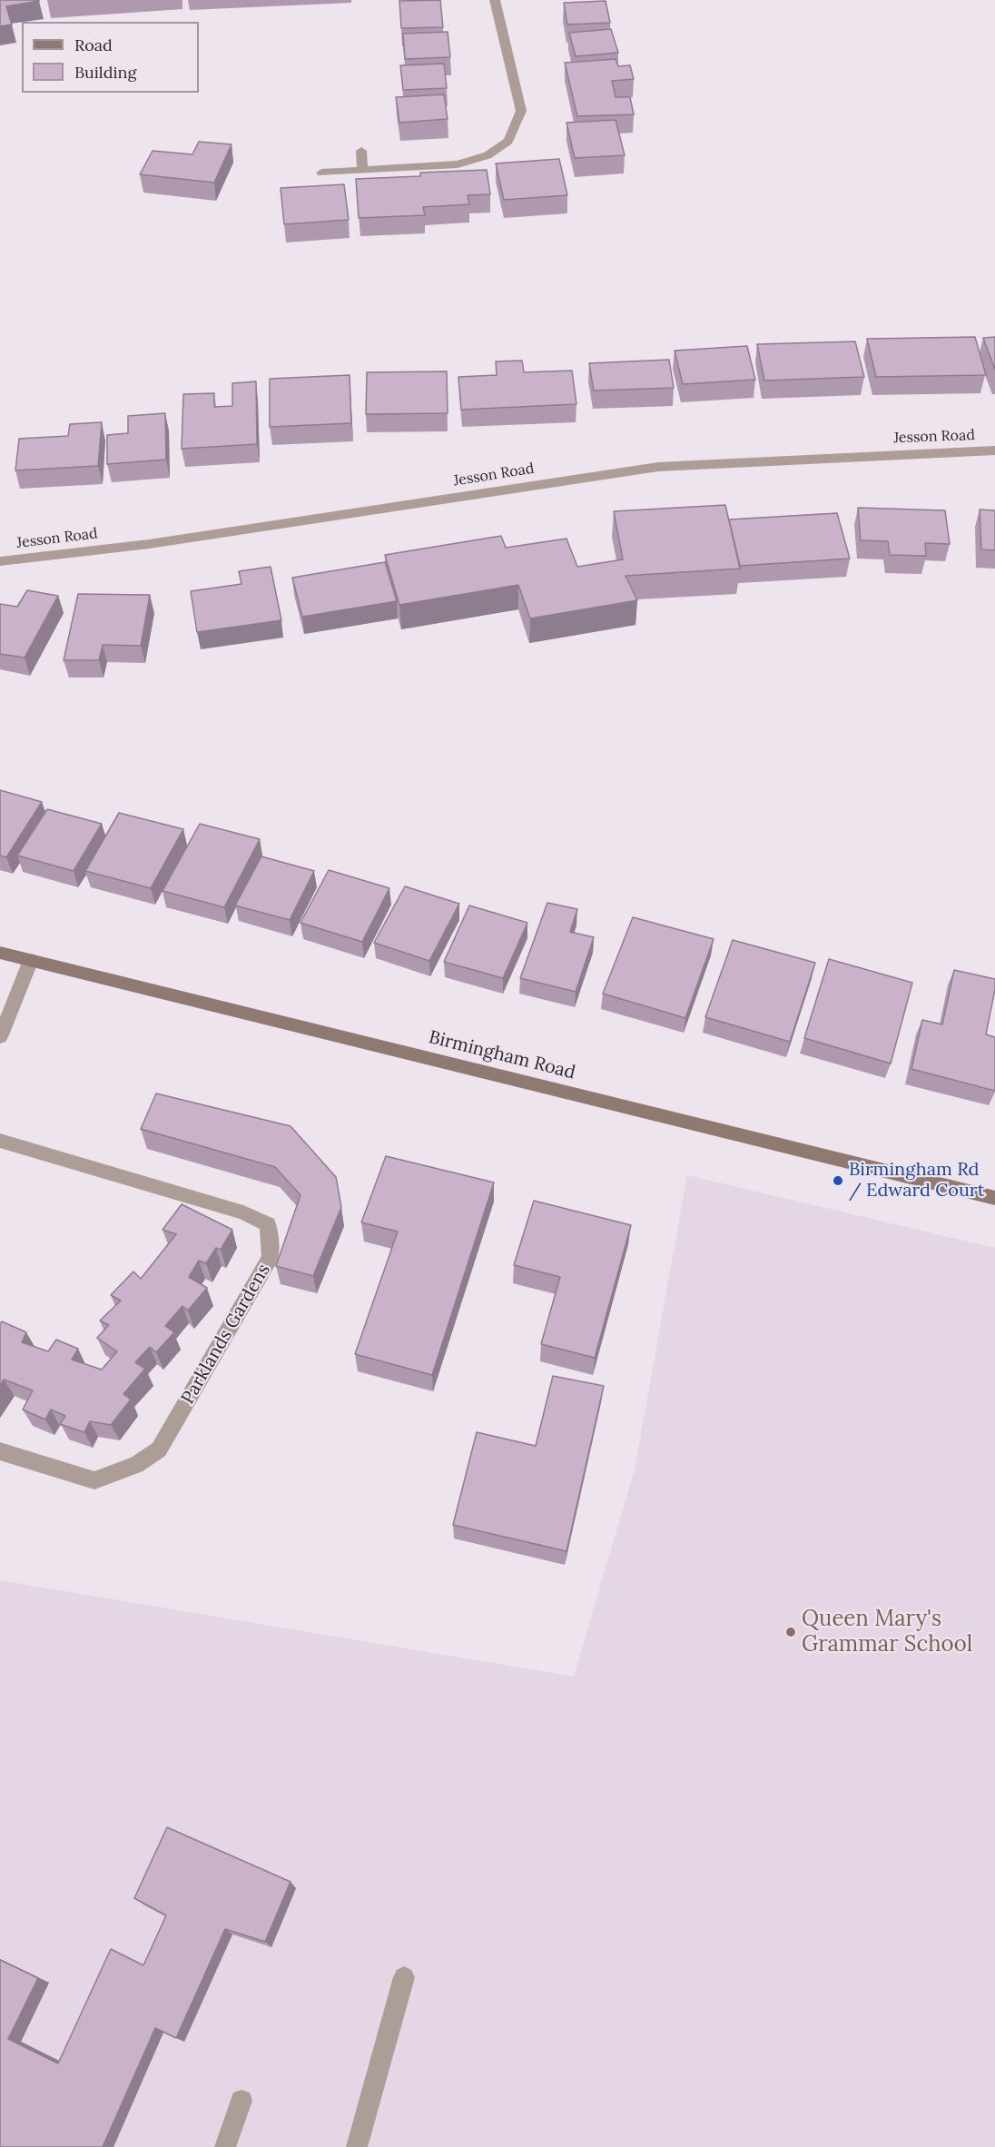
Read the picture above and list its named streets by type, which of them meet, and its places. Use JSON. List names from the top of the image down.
{
  "streets": {
    "street": ["Jesson Road", "Birmingham Road", "Parklands Gardens"]
  },
  "places": ["Birmingham Rd / Edward Court", "Queen Mary's Grammar School"],
  "legend": ["Road", "Building"]
}
